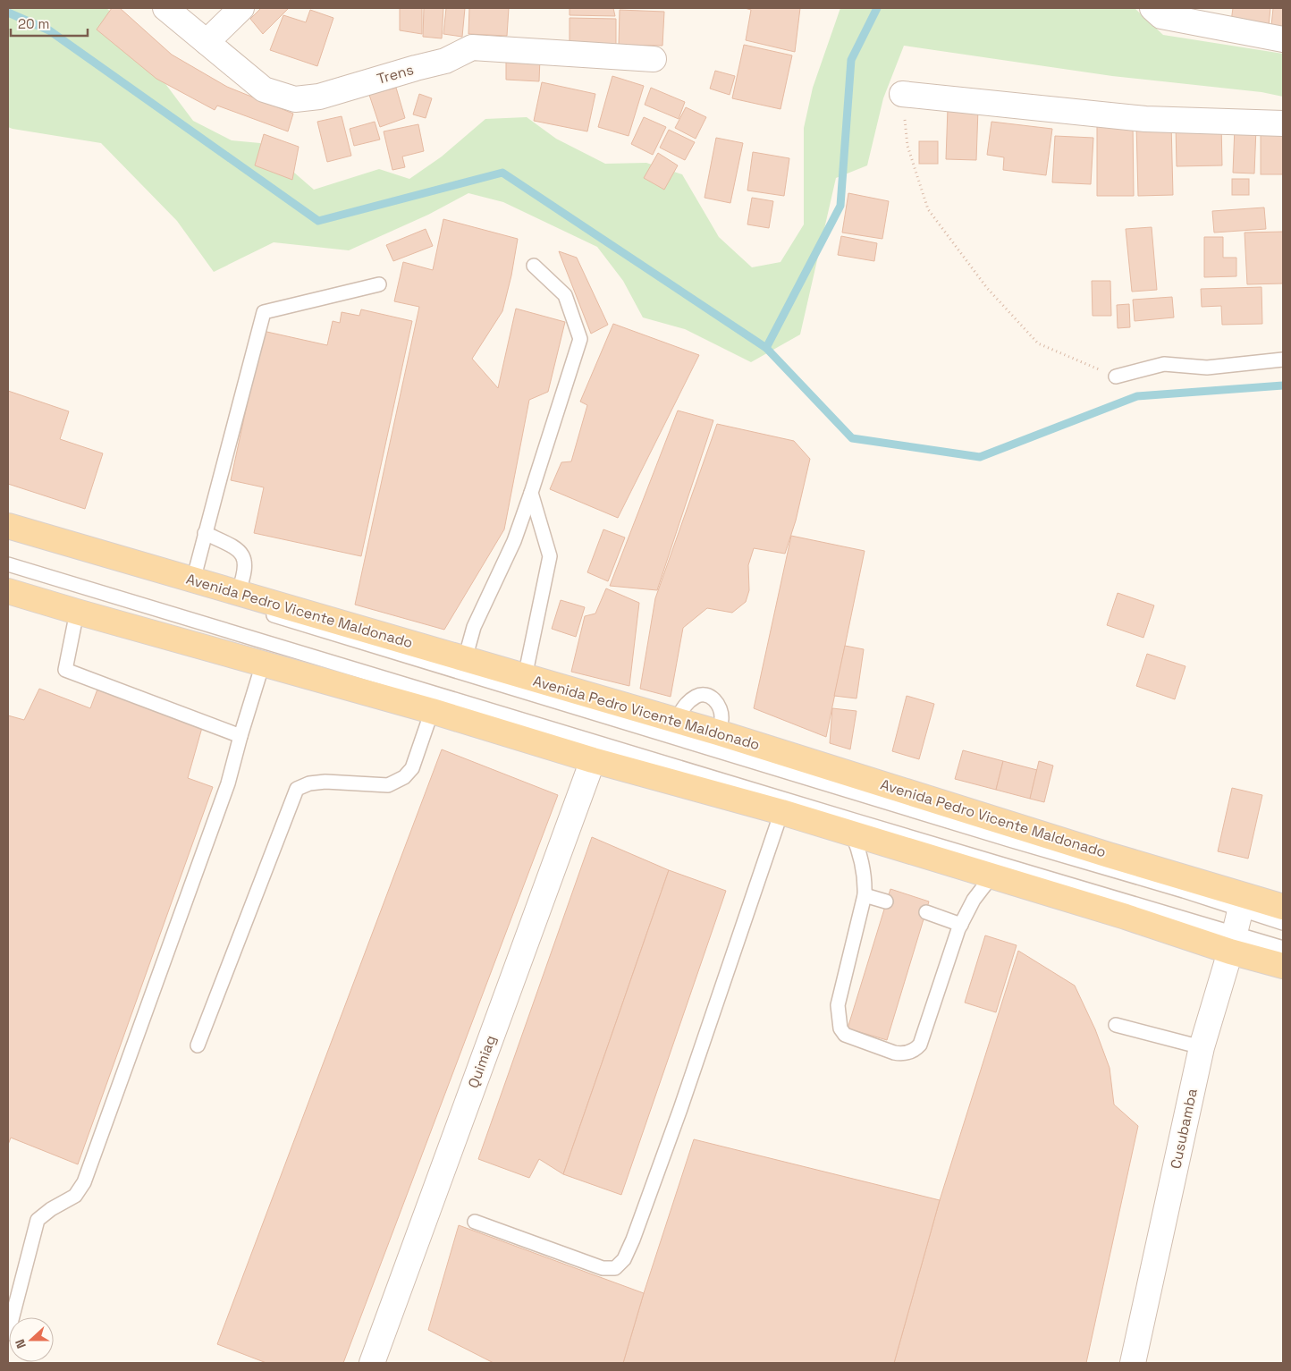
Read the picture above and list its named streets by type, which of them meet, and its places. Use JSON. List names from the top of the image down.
{
  "streets": {
    "main road": ["Avenida Pedro Vicente Maldonado"],
    "street": ["Trens", "Quimiag", "Cusubamba"]
  },
  "crossings": [
    ["Avenida Pedro Vicente Maldonado", "Cusubamba"]
  ],
  "scale_bar": "20 m",
  "north": "left"
}
